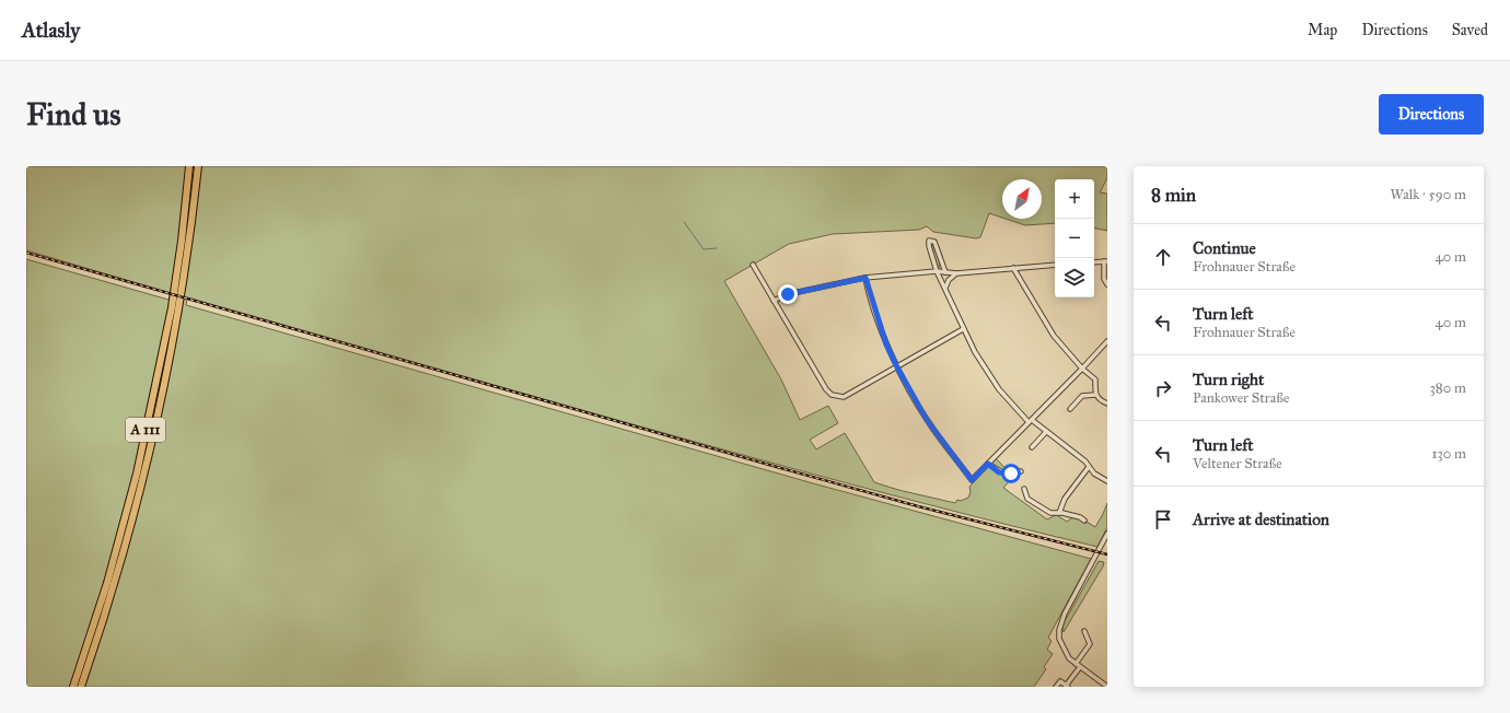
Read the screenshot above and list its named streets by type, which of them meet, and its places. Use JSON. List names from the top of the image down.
{
  "streets": {
    "highway": ["A 111"]
  },
  "north": "top right",
  "page": {
    "header": "Atlasly",
    "nav": ["Map", "Directions", "Saved"],
    "buttons": "Directions",
    "title": "Find us",
    "heading": ["8 min", "Walk · 590 m"],
    "map_buttons": ["+", "−"],
    "list": [
      ["Continue", "Frohnauer Straße", "40 m"],
      ["Turn left", "Frohnauer Straße", "40 m"],
      ["Turn right", "Pankower Straße", "380 m"],
      ["Turn left", "Veltener Straße", "130 m"],
      "Arrive at destination"
    ]
  }
}
